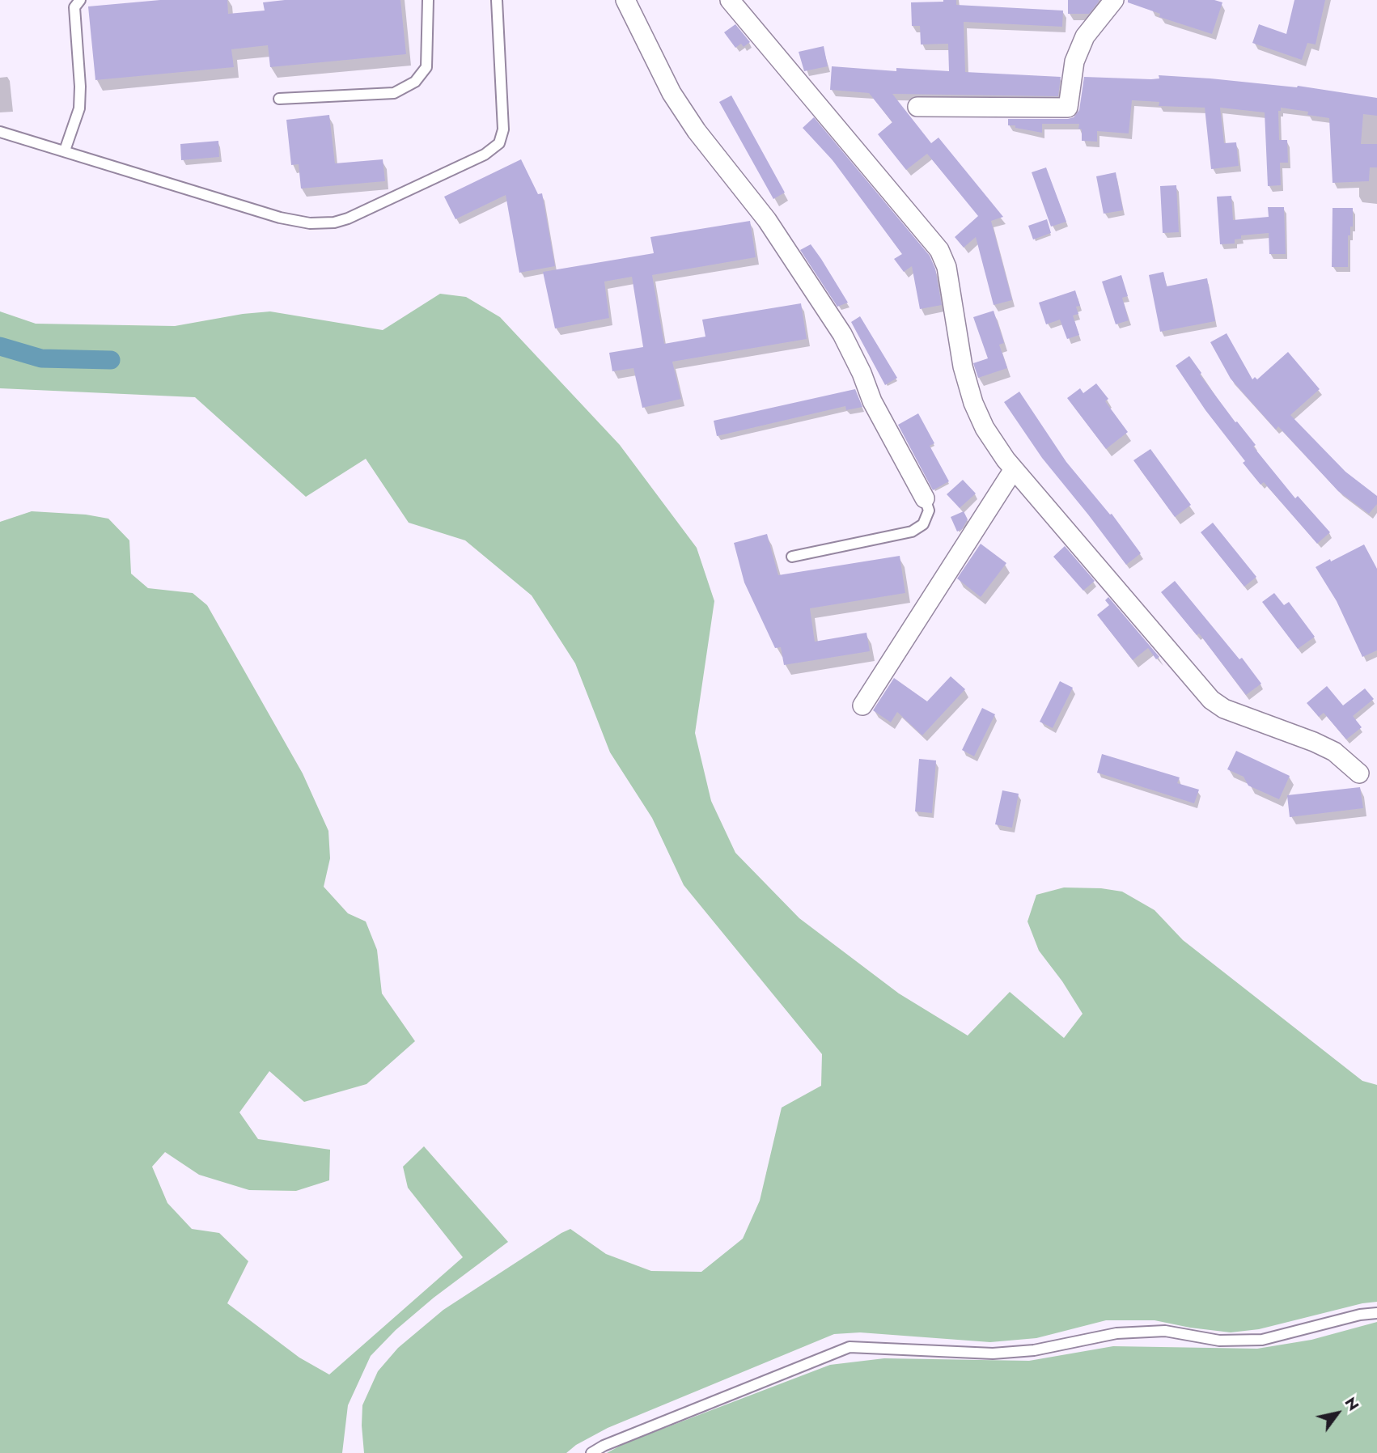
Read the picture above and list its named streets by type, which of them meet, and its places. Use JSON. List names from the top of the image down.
{
  "north": "top right"
}
